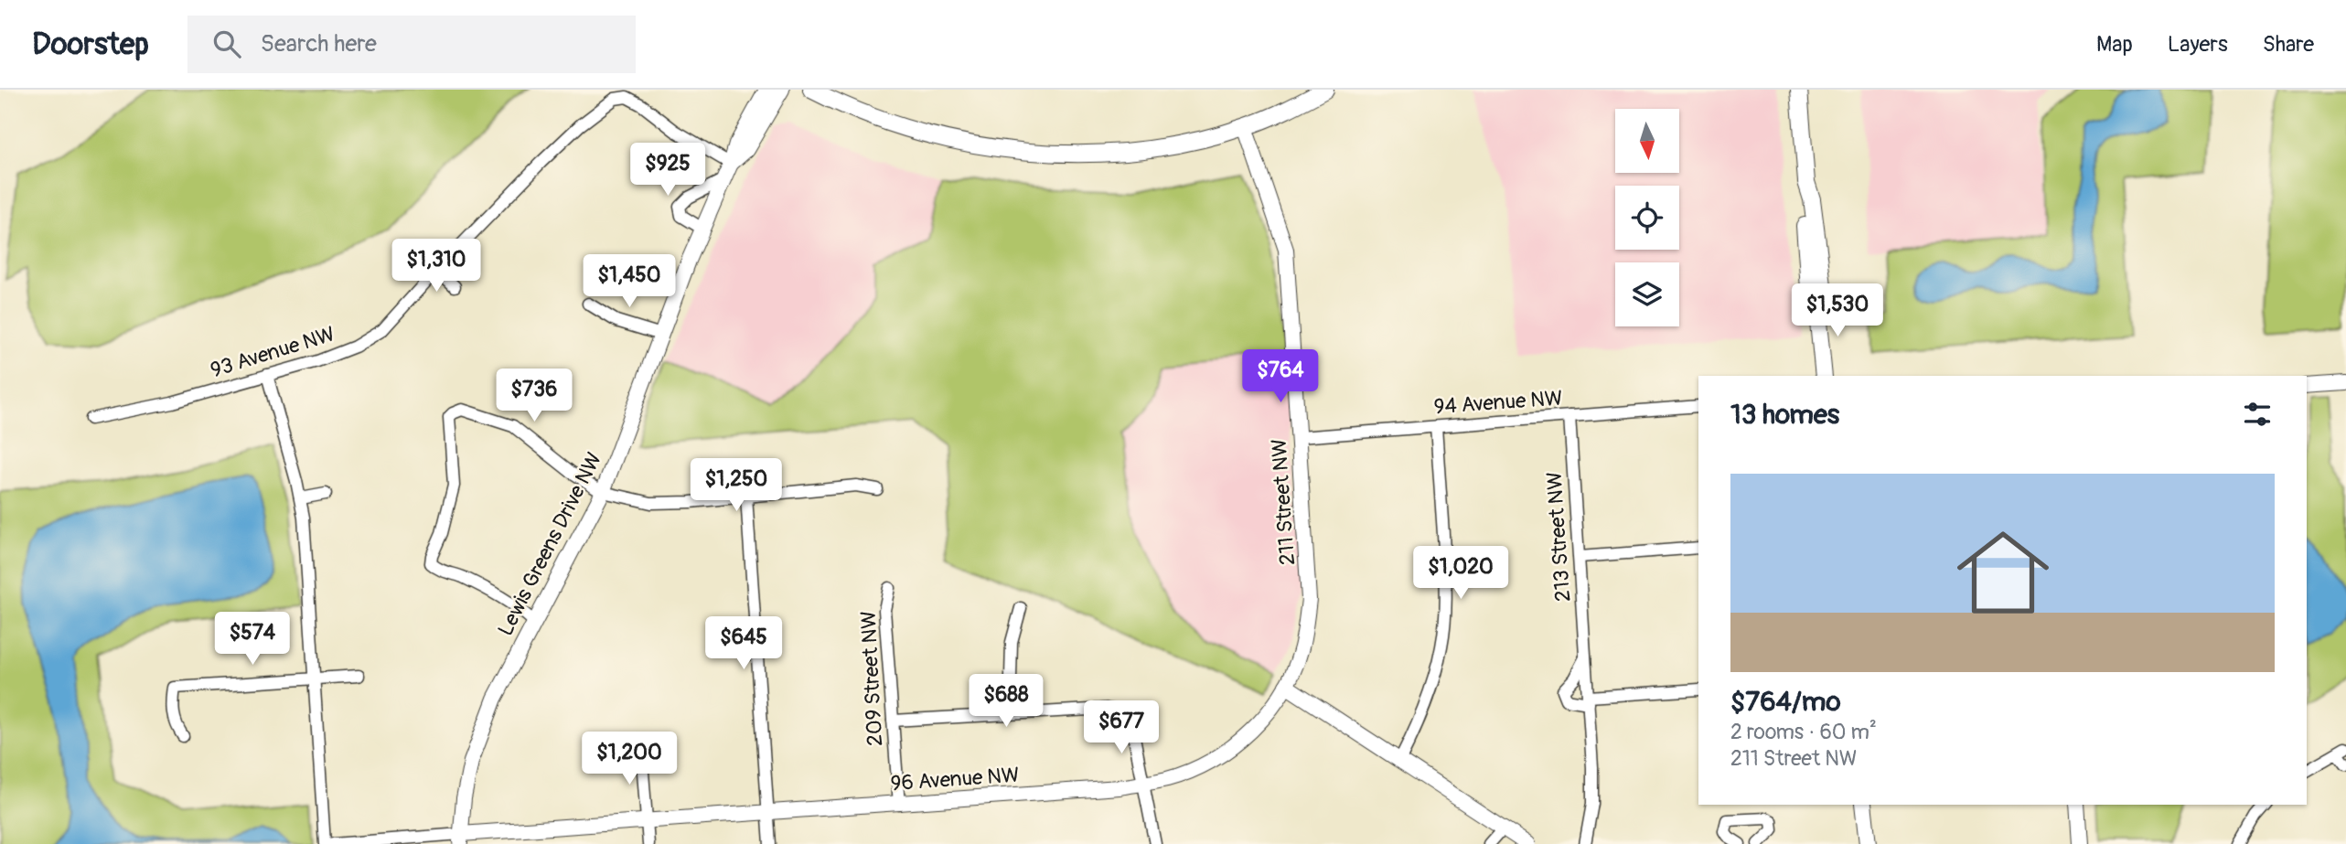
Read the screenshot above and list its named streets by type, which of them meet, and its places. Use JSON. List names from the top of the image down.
{
  "streets": {
    "street": [
      "93 Avenue NW",
      "94 Avenue NW",
      "211 Street NW",
      "213 Street NW",
      "Lewis Greens Drive NW",
      "209 Street NW",
      "96 Avenue NW"
    ]
  },
  "crossings": [
    ["93 Avenue NW", "Lewis Greens Drive NW"],
    ["94 Avenue NW", "211 Street NW"],
    ["94 Avenue NW", "213 Street NW"],
    ["211 Street NW", "96 Avenue NW"],
    ["Lewis Greens Drive NW", "96 Avenue NW"],
    ["209 Street NW", "96 Avenue NW"]
  ],
  "north": "bottom",
  "page": {
    "header": "Doorstep",
    "search": "Search here",
    "nav": ["Map", "Layers", "Share"],
    "price": [
      "$925",
      "$1,310",
      "$1,450",
      "$1,530",
      "$764",
      "$736",
      "$1,250",
      "$1,020",
      "$574",
      "$645",
      "$688",
      "$677",
      "$1,200"
    ],
    "heading": "13 homes",
    "list": [
      {
        "name": "$764/mo",
        "note": "2 rooms · 60 m² · 211 Street NW"
      }
    ]
  }
}
